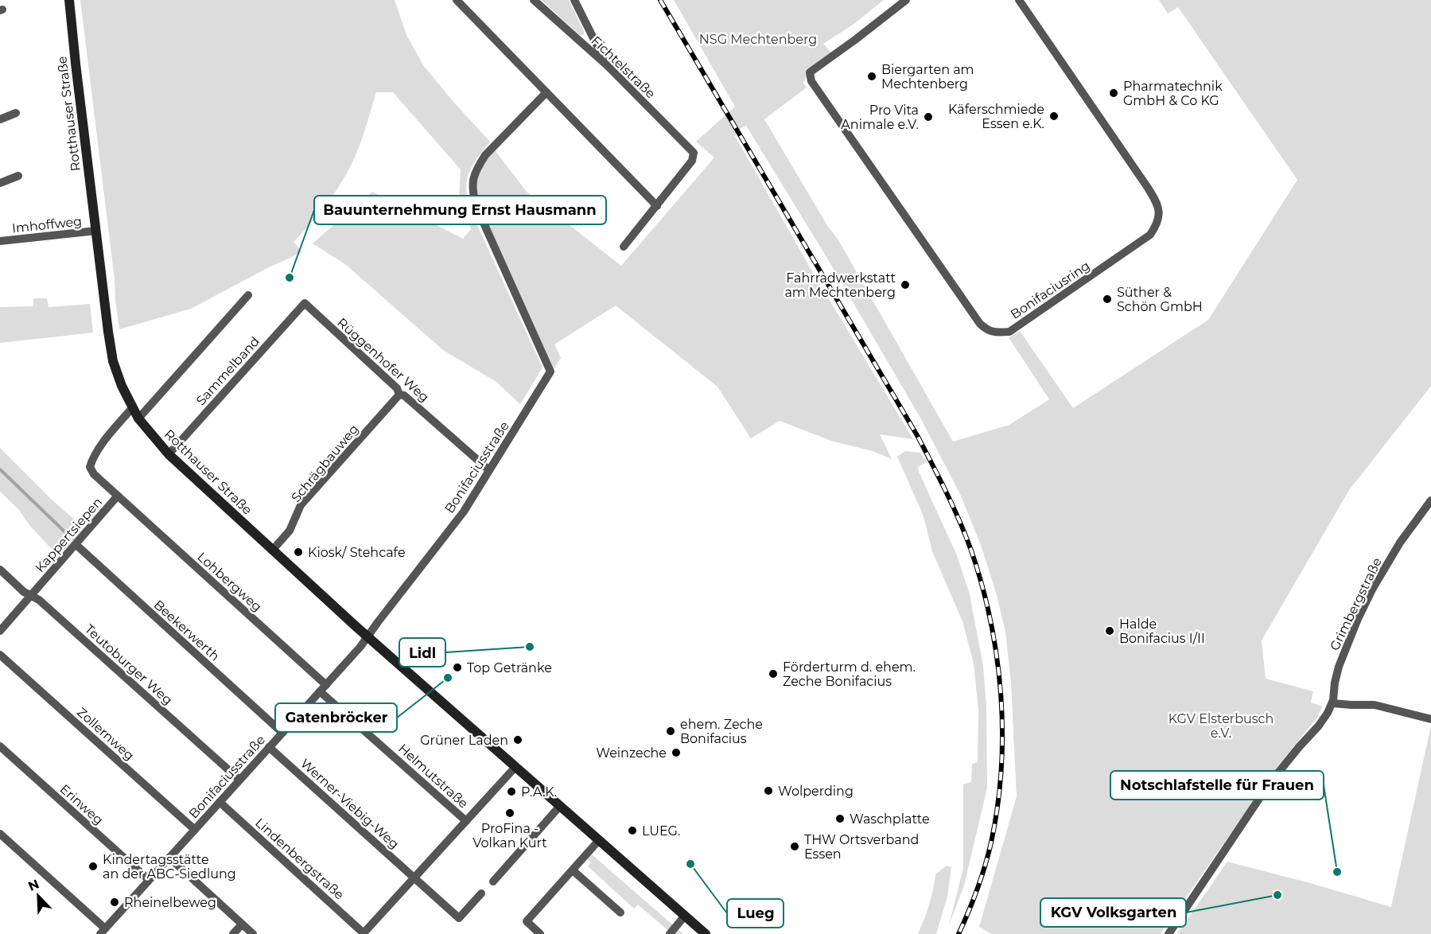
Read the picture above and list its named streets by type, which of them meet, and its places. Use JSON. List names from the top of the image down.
{
  "streets": {
    "main road": ["Rotthauser Straße"],
    "street": [
      "Fichtelstraße",
      "Imhoffweg",
      "Bonifaciusring",
      "Rüggenhofer Weg",
      "Sammelband",
      "Schrägbauweg",
      "Bonifaciusstraße",
      "Kappertsiepen",
      "Lohbergweg",
      "Grimbergstraße",
      "Beekerwerth",
      "Teutoburger Weg",
      "Zollernweg",
      "Helmutstraße",
      "Werner-Viebig-Weg",
      "Erinweg",
      "Lindenbergstraße"
    ]
  },
  "crossings": [
    ["Rotthauser Straße", "Imhoffweg"],
    ["Rotthauser Straße", "Sammelband"],
    ["Rotthauser Straße", "Schrägbauweg"],
    ["Rotthauser Straße", "Bonifaciusstraße"],
    ["Rotthauser Straße", "Kappertsiepen"],
    ["Rüggenhofer Weg", "Sammelband"],
    ["Rüggenhofer Weg", "Schrägbauweg"],
    ["Rüggenhofer Weg", "Bonifaciusstraße"],
    ["Bonifaciusstraße", "Lohbergweg"],
    ["Bonifaciusstraße", "Beekerwerth"],
    ["Bonifaciusstraße", "Teutoburger Weg"],
    ["Bonifaciusstraße", "Zollernweg"],
    ["Bonifaciusstraße", "Helmutstraße"],
    ["Bonifaciusstraße", "Werner-Viebig-Weg"],
    ["Bonifaciusstraße", "Erinweg"],
    ["Bonifaciusstraße", "Lindenbergstraße"],
    ["Kappertsiepen", "Lohbergweg"],
    ["Kappertsiepen", "Beekerwerth"],
    ["Kappertsiepen", "Teutoburger Weg"],
    ["Lohbergweg", "Helmutstraße"]
  ],
  "parks": ["NSG Mechtenberg", "KGV Elsterbusch e.V."],
  "places": [
    "Biergarten am Mechtenberg",
    "Pharmatechnik GmbH & Co KG",
    "Käferschmiede Essen e.K.",
    "Pro Vita Animale e.V.",
    "Bauunternehmung Ernst Hausmann",
    "Fahrradwerkstatt am Mechtenberg",
    "Süther & Schön GmbH",
    "Kiosk/ Stehcafe",
    "Halde Bonifacius I/II",
    "Lidl",
    "Top Getränke",
    "Förderturm d. ehem. Zeche Bonifacius",
    "Gatenbröcker",
    "ehem. Zeche Bonifacius",
    "Grüner Laden",
    "Weinzeche",
    "Wolperding",
    "P.A.K.",
    "ProFina - Volkan Kurt",
    "Waschplatte",
    "LUEG.",
    "THW Ortsverband Essen",
    "Lueg",
    "Kindertagsstätte an der ABC-Siedlung",
    "Notschlafstelle für Frauen",
    "KGV Volksgarten",
    "Rheinelbeweg"
  ],
  "north": "top left"
}
